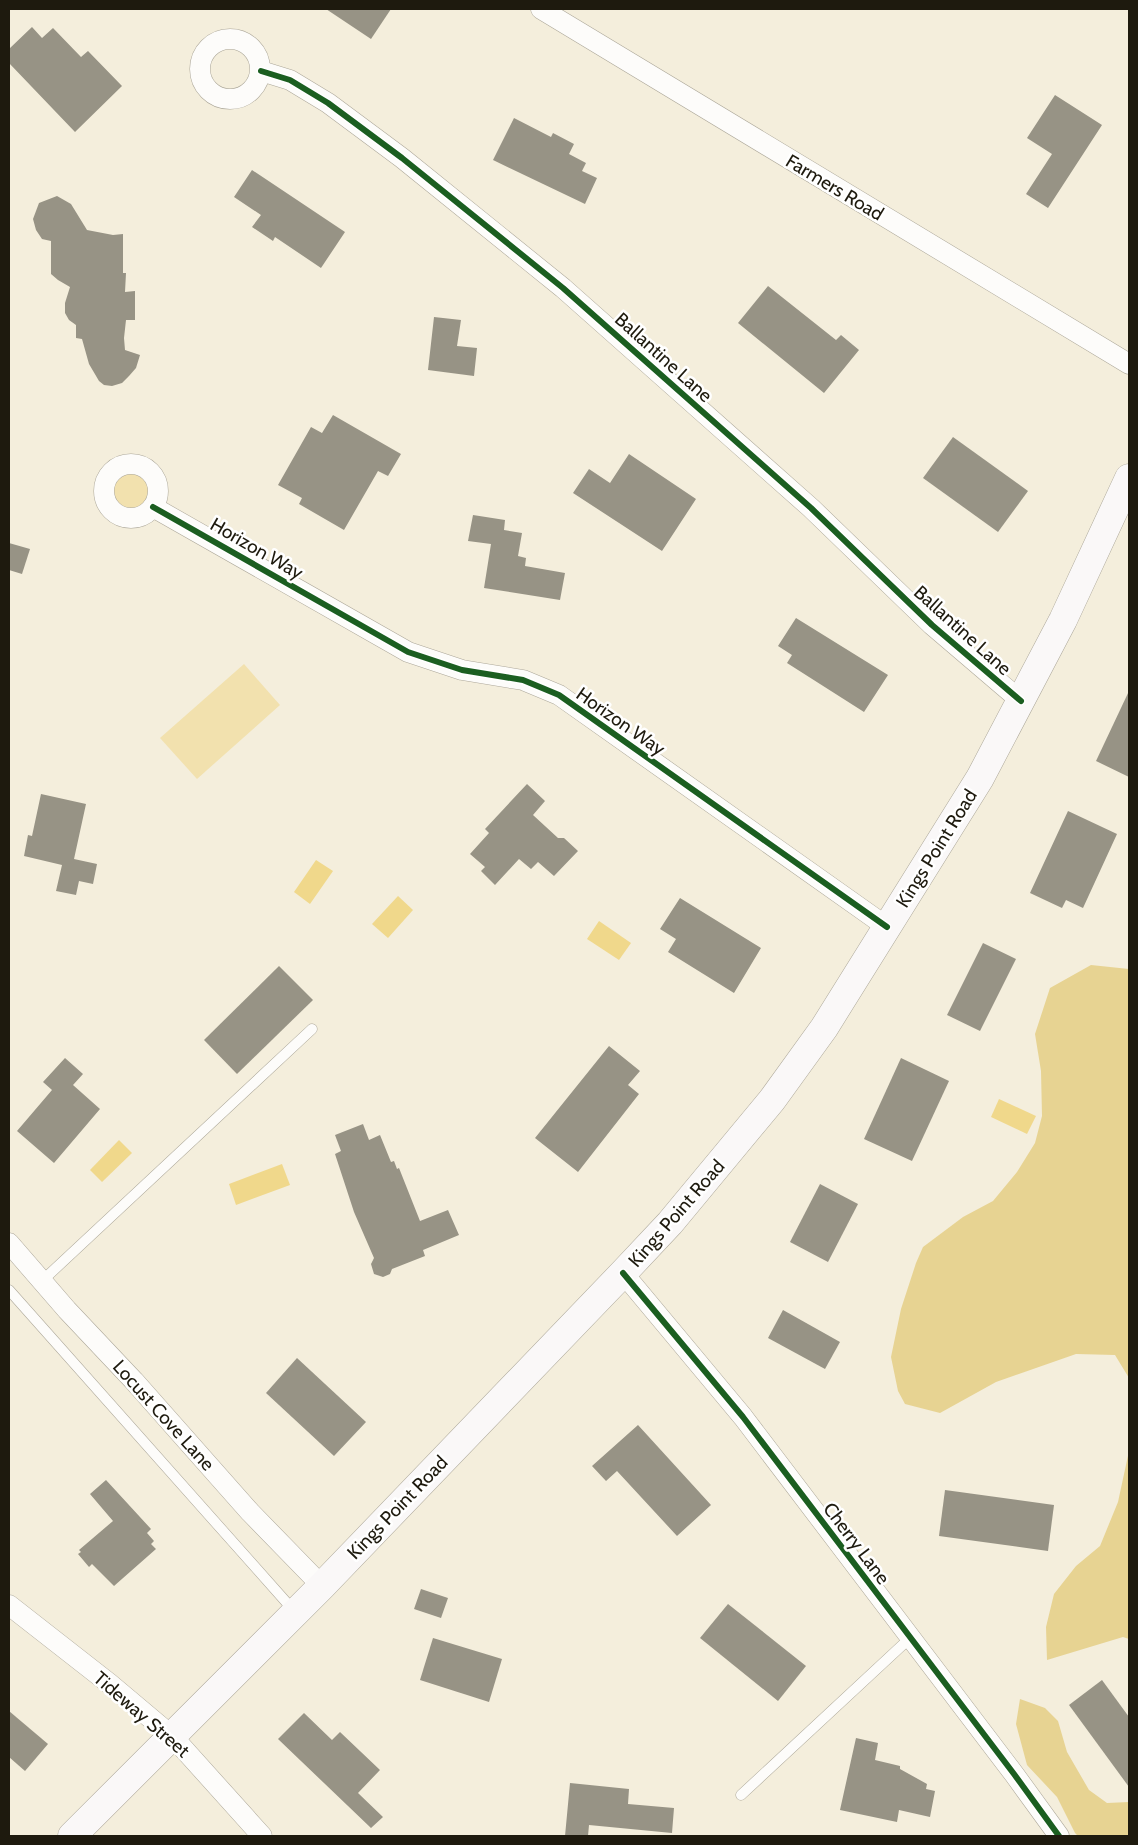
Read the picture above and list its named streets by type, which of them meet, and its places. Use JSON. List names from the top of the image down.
{
  "streets": {
    "main road": ["Kings Point Road"],
    "street": [
      "Farmers Road",
      "Ballantine Lane",
      "Horizon Way",
      "Locust Cove Lane",
      "Cherry Lane",
      "Tideway Street"
    ]
  },
  "crossings": [
    ["Ballantine Lane", "Kings Point Road"],
    ["Horizon Way", "Kings Point Road"],
    ["Kings Point Road", "Locust Cove Lane"],
    ["Kings Point Road", "Cherry Lane"],
    ["Kings Point Road", "Tideway Street"]
  ]
}
